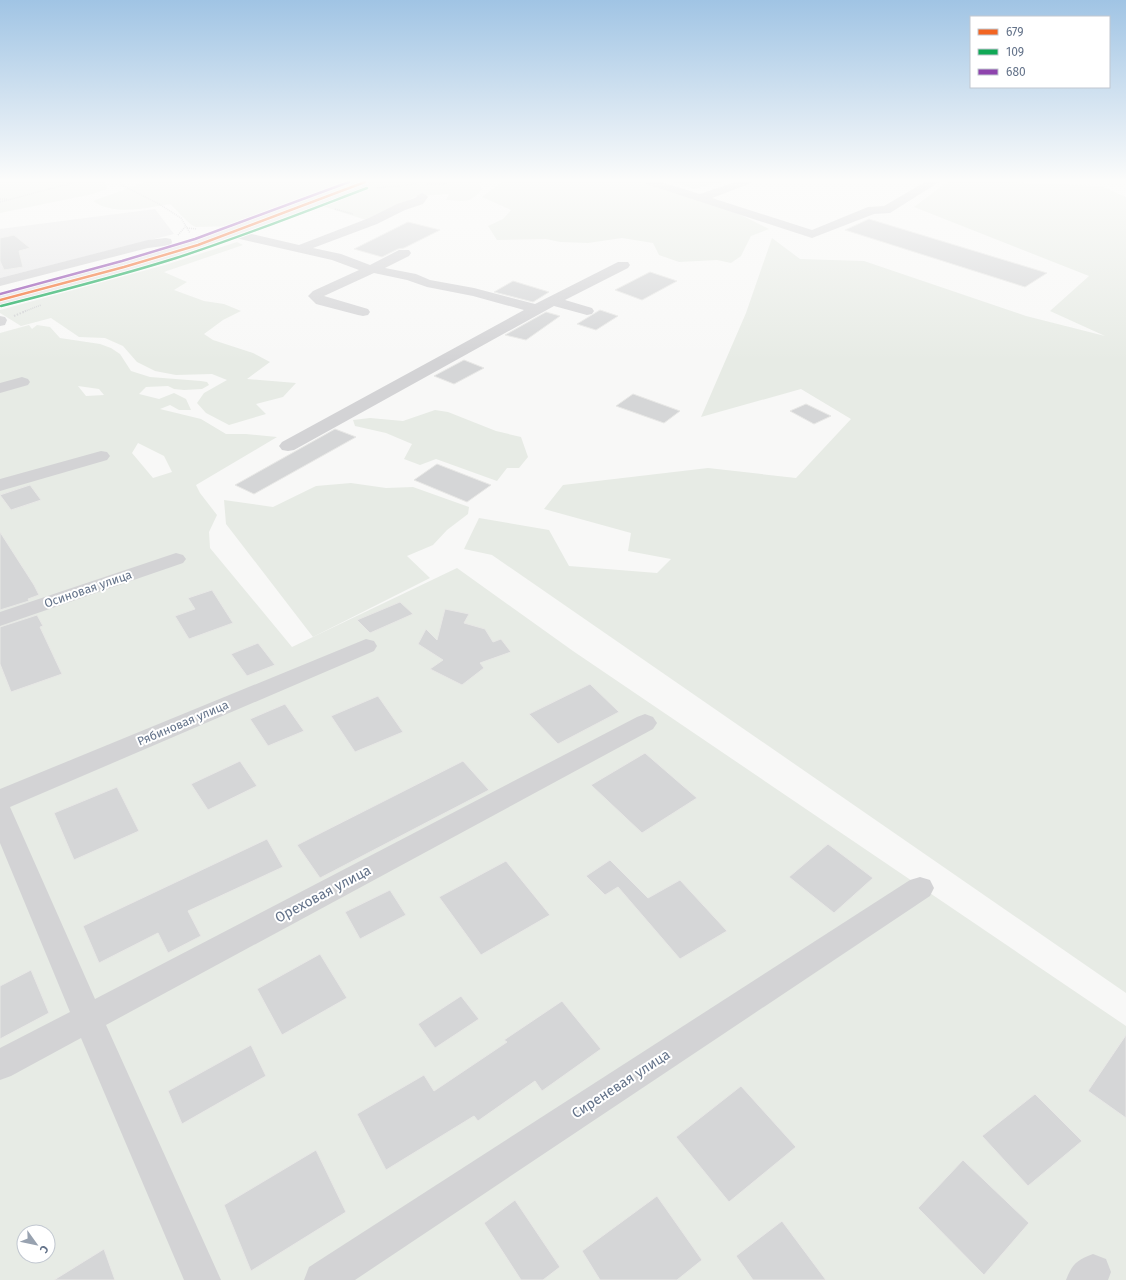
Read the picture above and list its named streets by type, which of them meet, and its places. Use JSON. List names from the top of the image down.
{
  "streets": {
    "street": [
      "Осиновая улица",
      "Рябиновая улица",
      "Ореховая улица",
      "Сиреневая улица"
    ]
  },
  "lines": ["transit line 679", "transit line 109", "transit line 680"],
  "legend": ["679", "109", "680"],
  "north": "bottom right"
}
